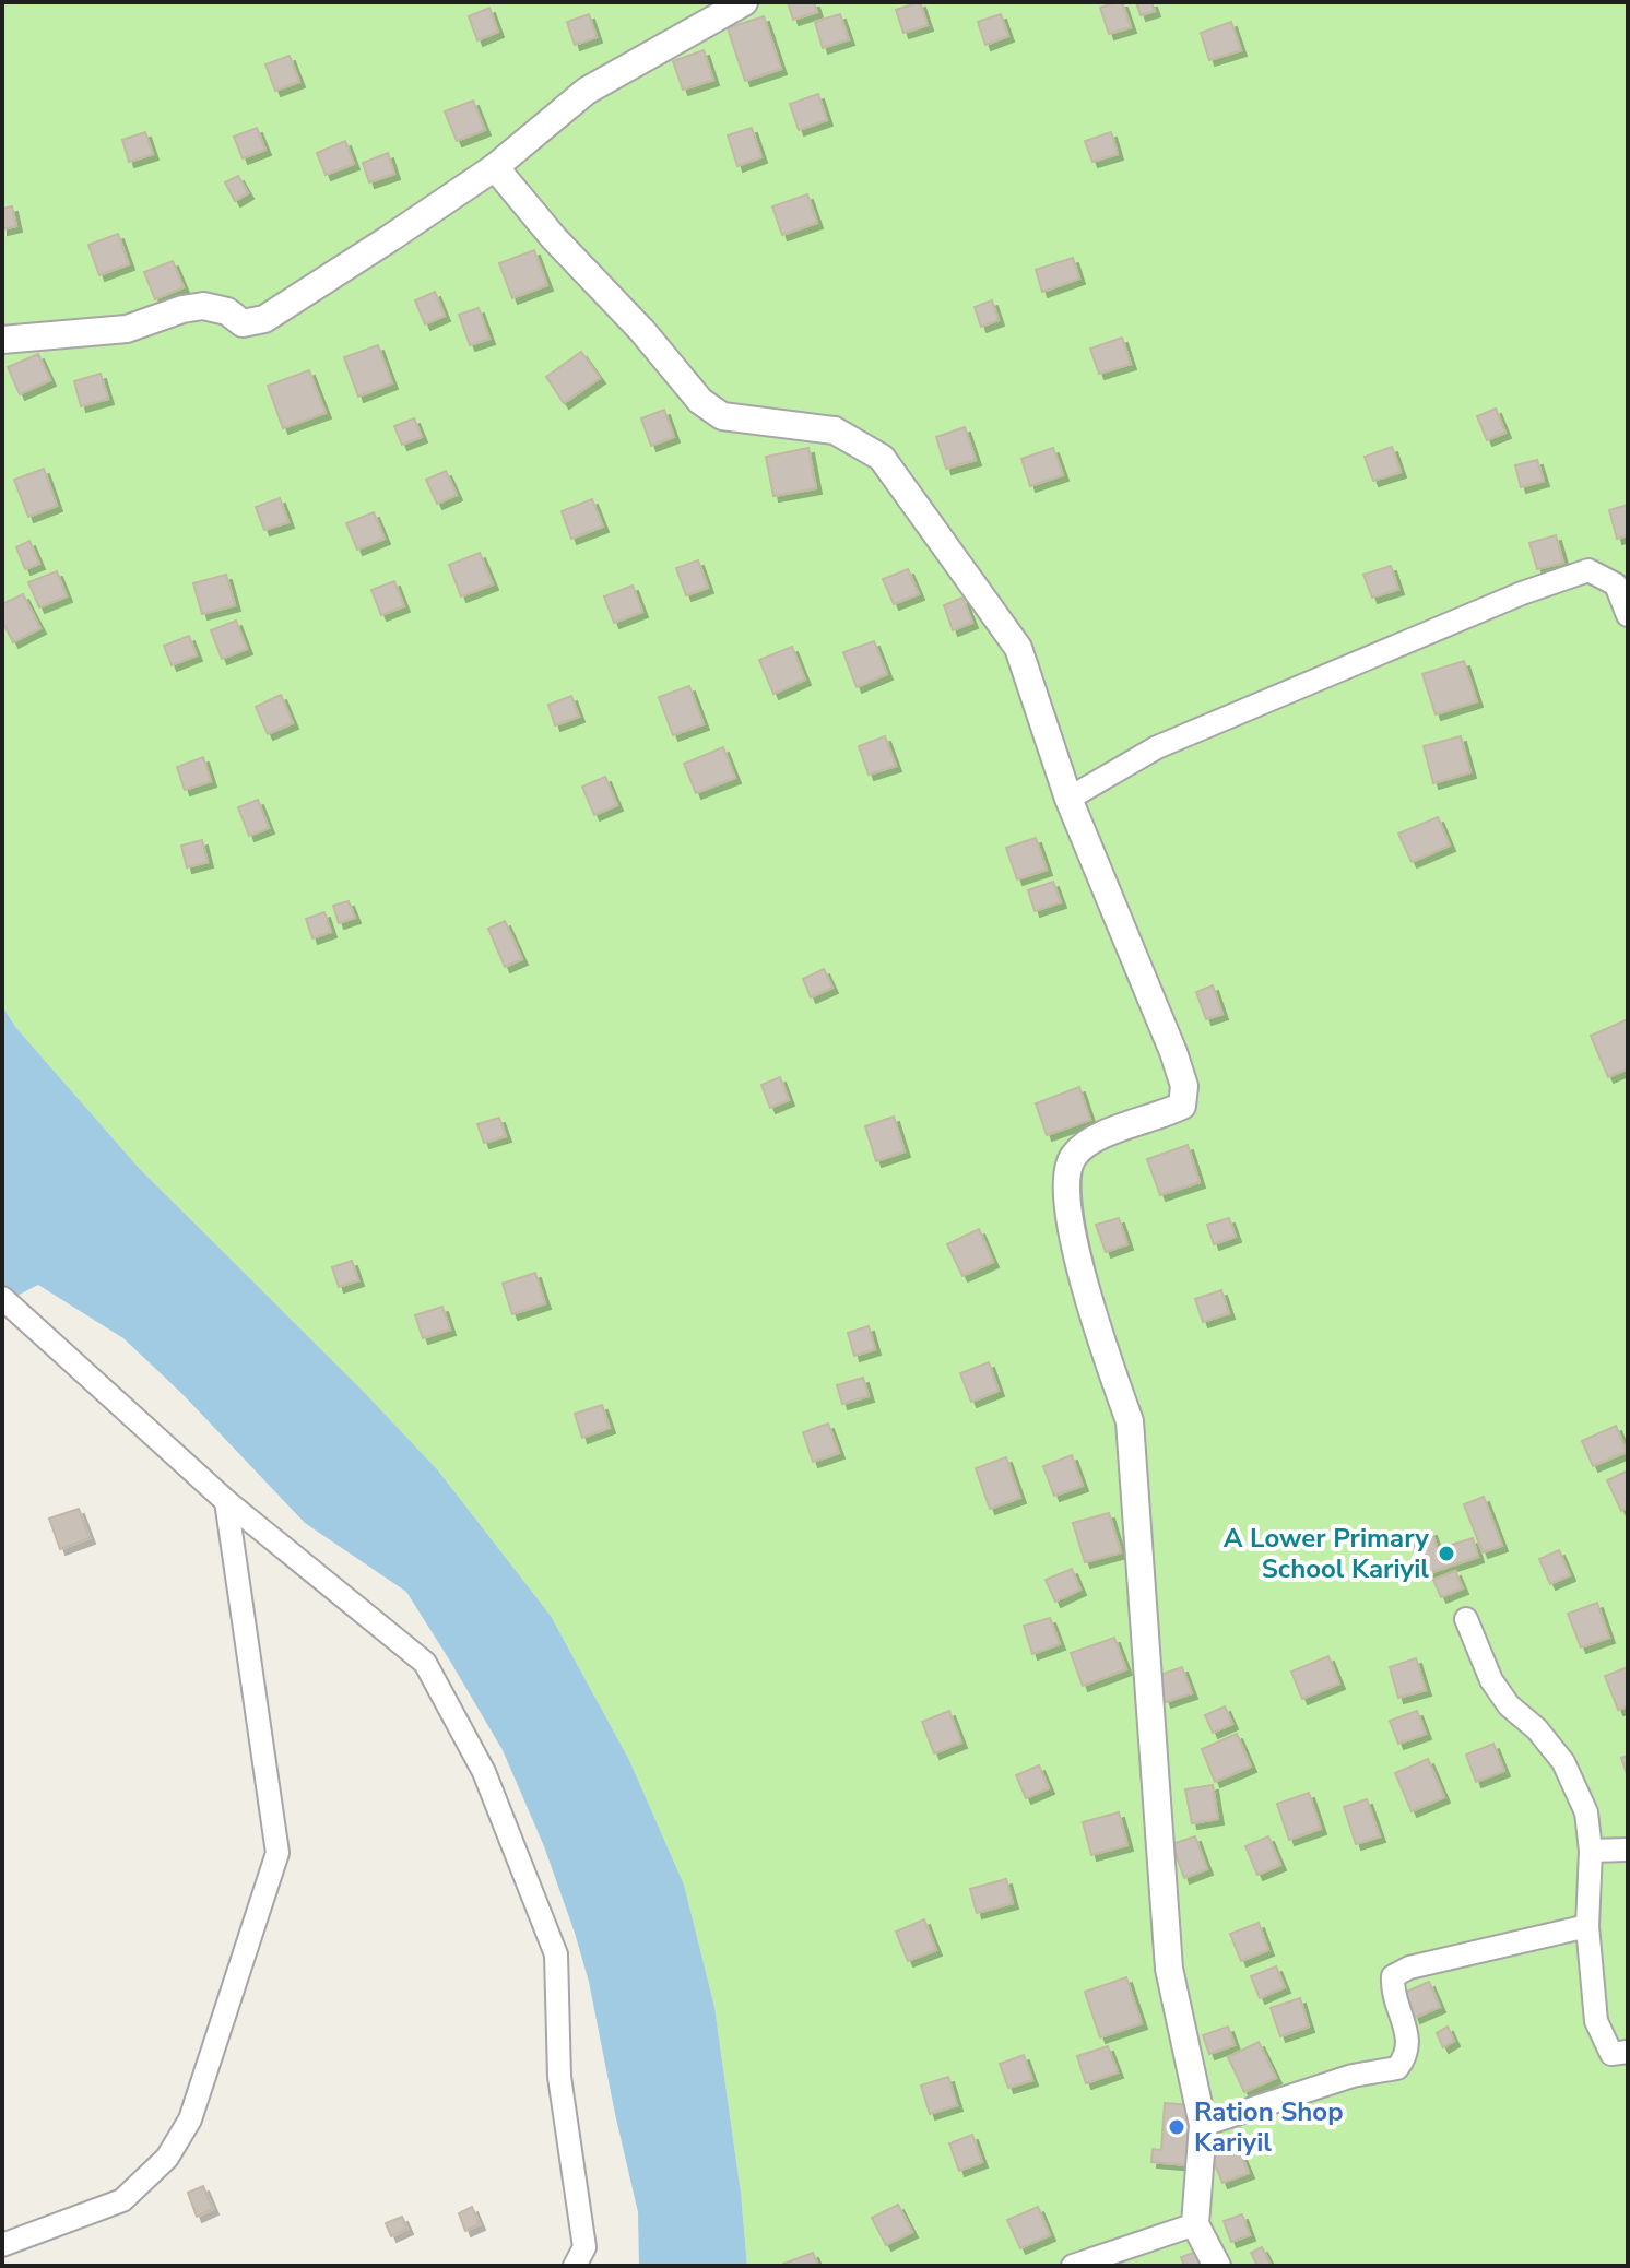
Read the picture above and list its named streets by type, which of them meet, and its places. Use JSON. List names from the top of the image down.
{
  "places": ["A Lower Primary School Kariyil", "Ration Shop Kariyil"]
}
